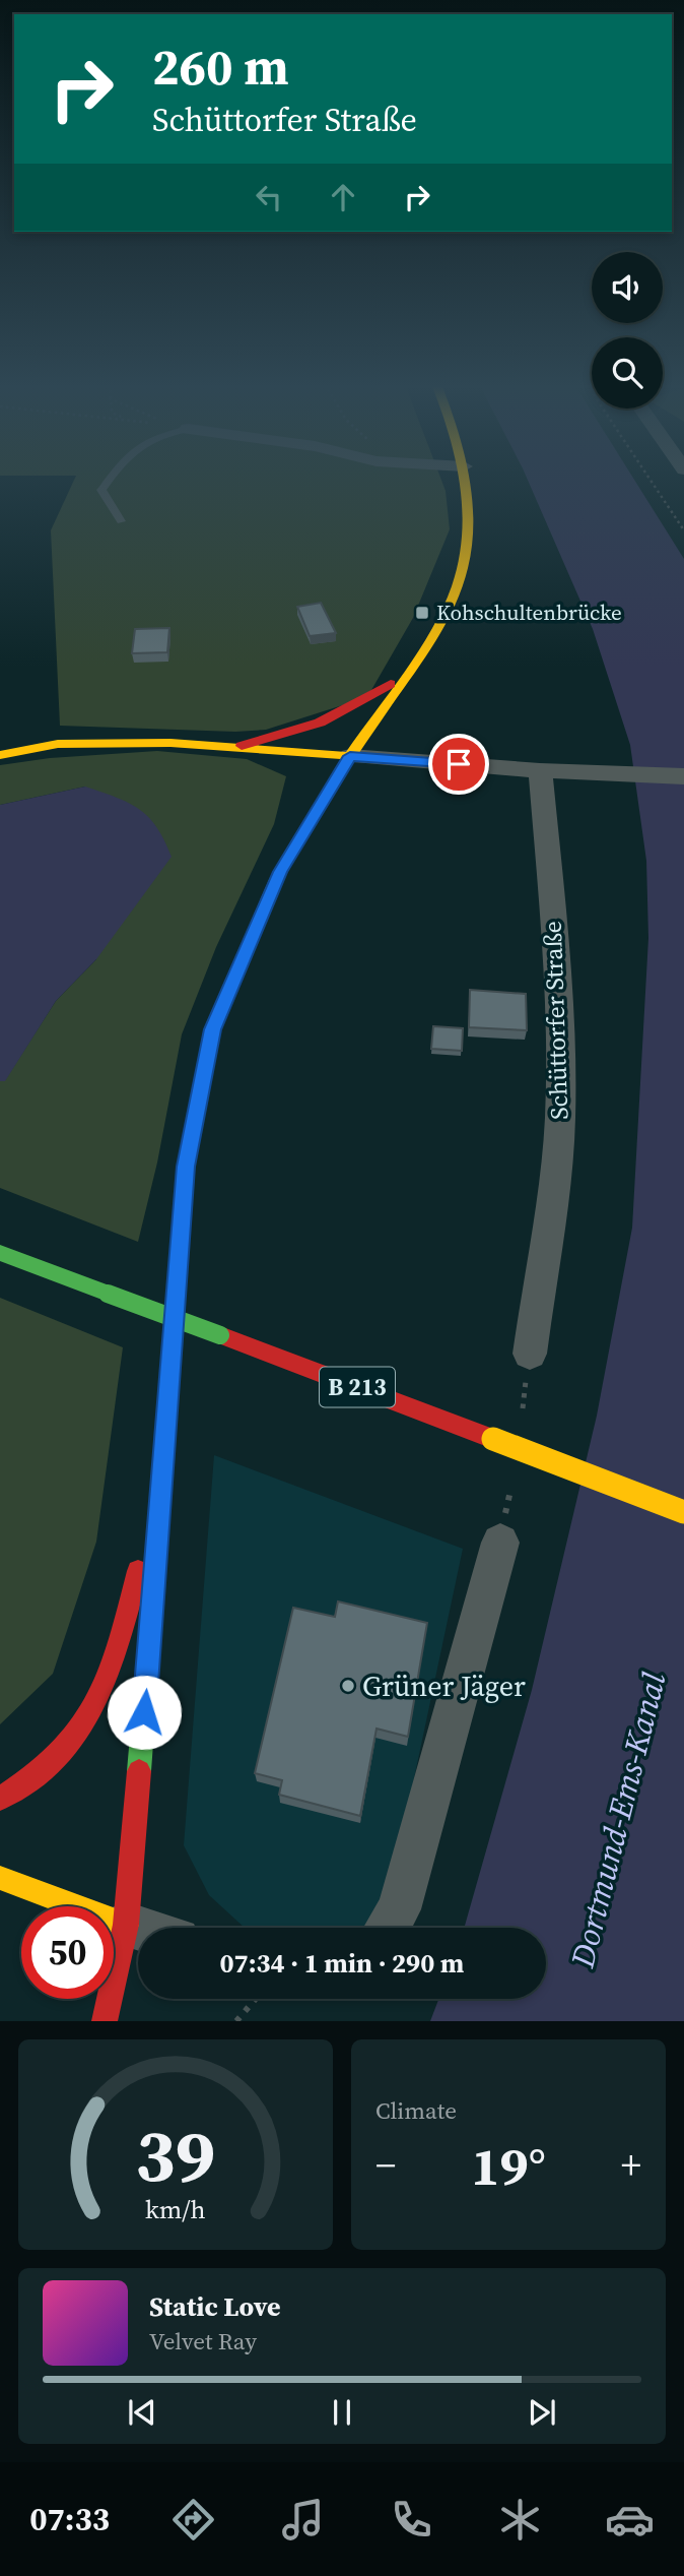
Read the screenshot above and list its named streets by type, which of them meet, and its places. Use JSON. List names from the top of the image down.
{
  "streets": {
    "main road": ["B 213"],
    "street": ["Schüttorfer Straße"]
  },
  "water": ["Dortmund-Ems-Kanal"],
  "places": {
    "transit": ["Kohschultenbrücke"],
    "other": ["Grüner Jäger"]
  },
  "page": {
    "turn": ["260 m", "Schüttorfer Straße"],
    "limit": "50",
    "trip": "07:34 · 1 min · 290 m",
    "tile": "Climate",
    "heat": ["−", "19°", "+"],
    "song": ["Static Love", "Velvet Ray"],
    "tabs": "07:33",
    "gauge": ["39", "km/h"]
  }
}
